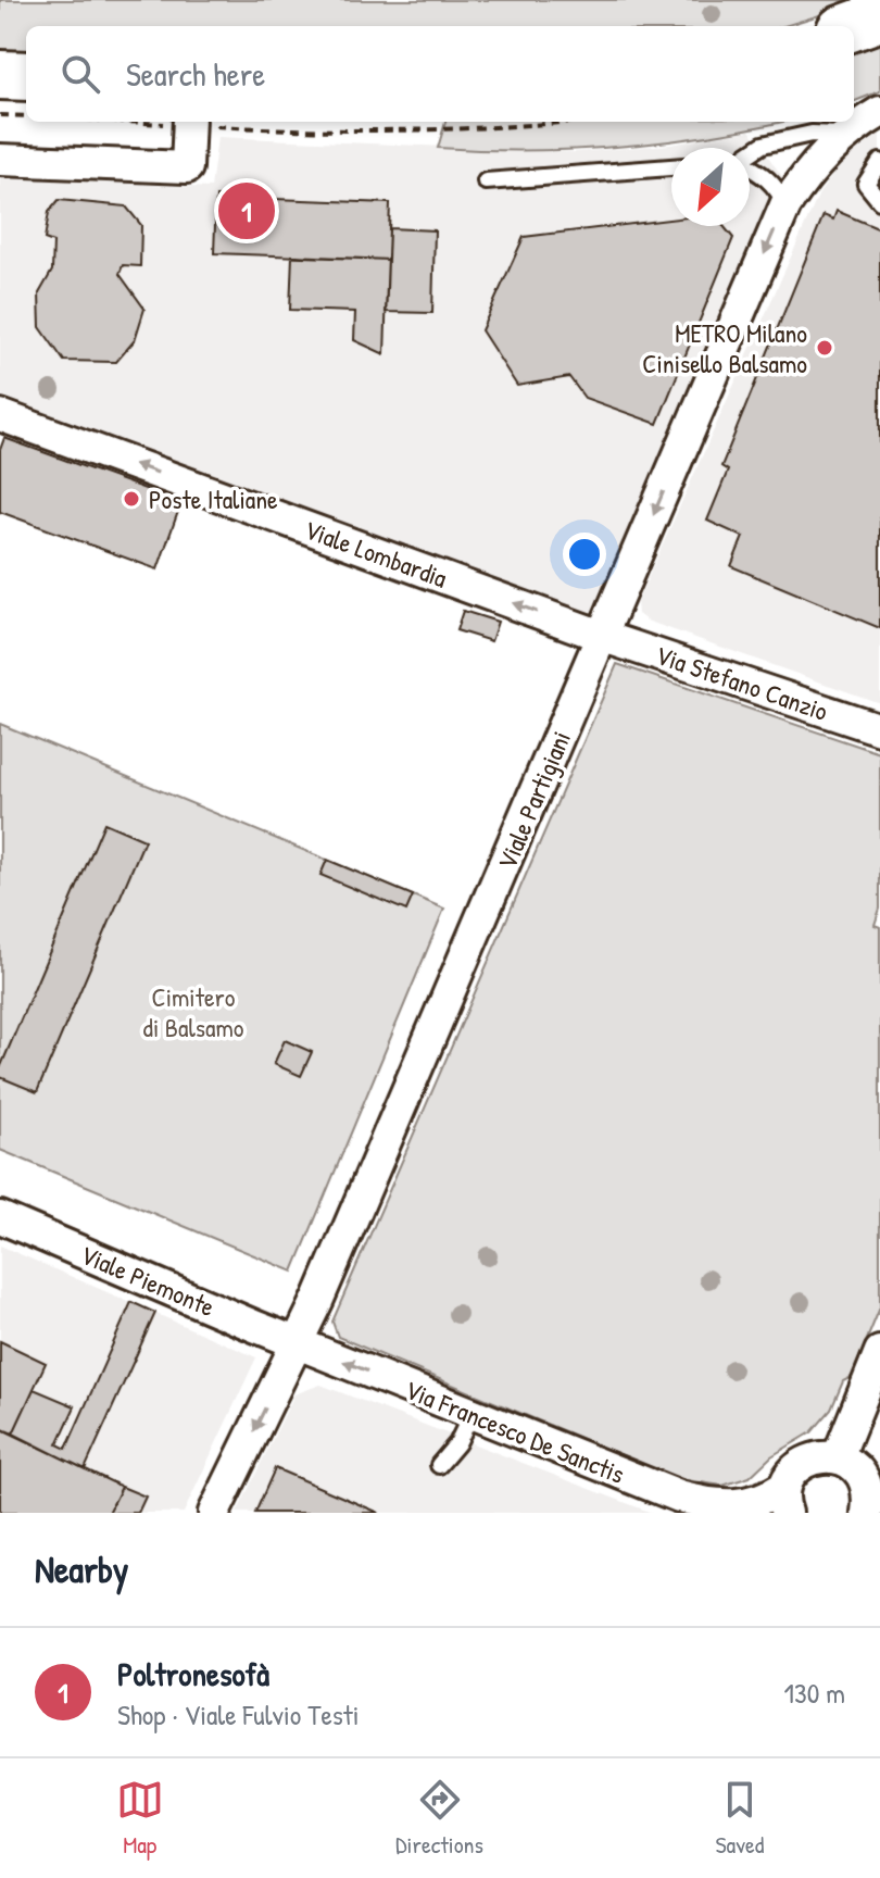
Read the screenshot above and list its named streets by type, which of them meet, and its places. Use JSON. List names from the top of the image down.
{
  "streets": {
    "street": [
      "Viale Lombardia",
      "Via Stefano Canzio",
      "Viale Partigiani",
      "Viale Piemonte",
      "Via Francesco De Sanctis"
    ]
  },
  "crossings": [
    ["Viale Lombardia", "Via Stefano Canzio"],
    ["Viale Lombardia", "Viale Partigiani"],
    ["Via Stefano Canzio", "Viale Partigiani"],
    ["Viale Partigiani", "Viale Piemonte"],
    ["Viale Partigiani", "Via Francesco De Sanctis"],
    ["Viale Piemonte", "Via Francesco De Sanctis"]
  ],
  "one_way": ["Viale Lombardia", "Viale Partigiani"],
  "parks": ["Cimitero di Balsamo"],
  "places": ["METRO Milano Cinisello Balsamo", "Poste Italiane"],
  "north": "bottom left",
  "page": {
    "search": "Search here",
    "pins": "1",
    "heading": "Nearby",
    "list": [
      {
        "mark": "1",
        "name": "Poltronesofà",
        "note": "Shop · Viale Fulvio Testi",
        "value": "130 m"
      }
    ],
    "nav": ["Map", "Directions", "Saved"]
  }
}
